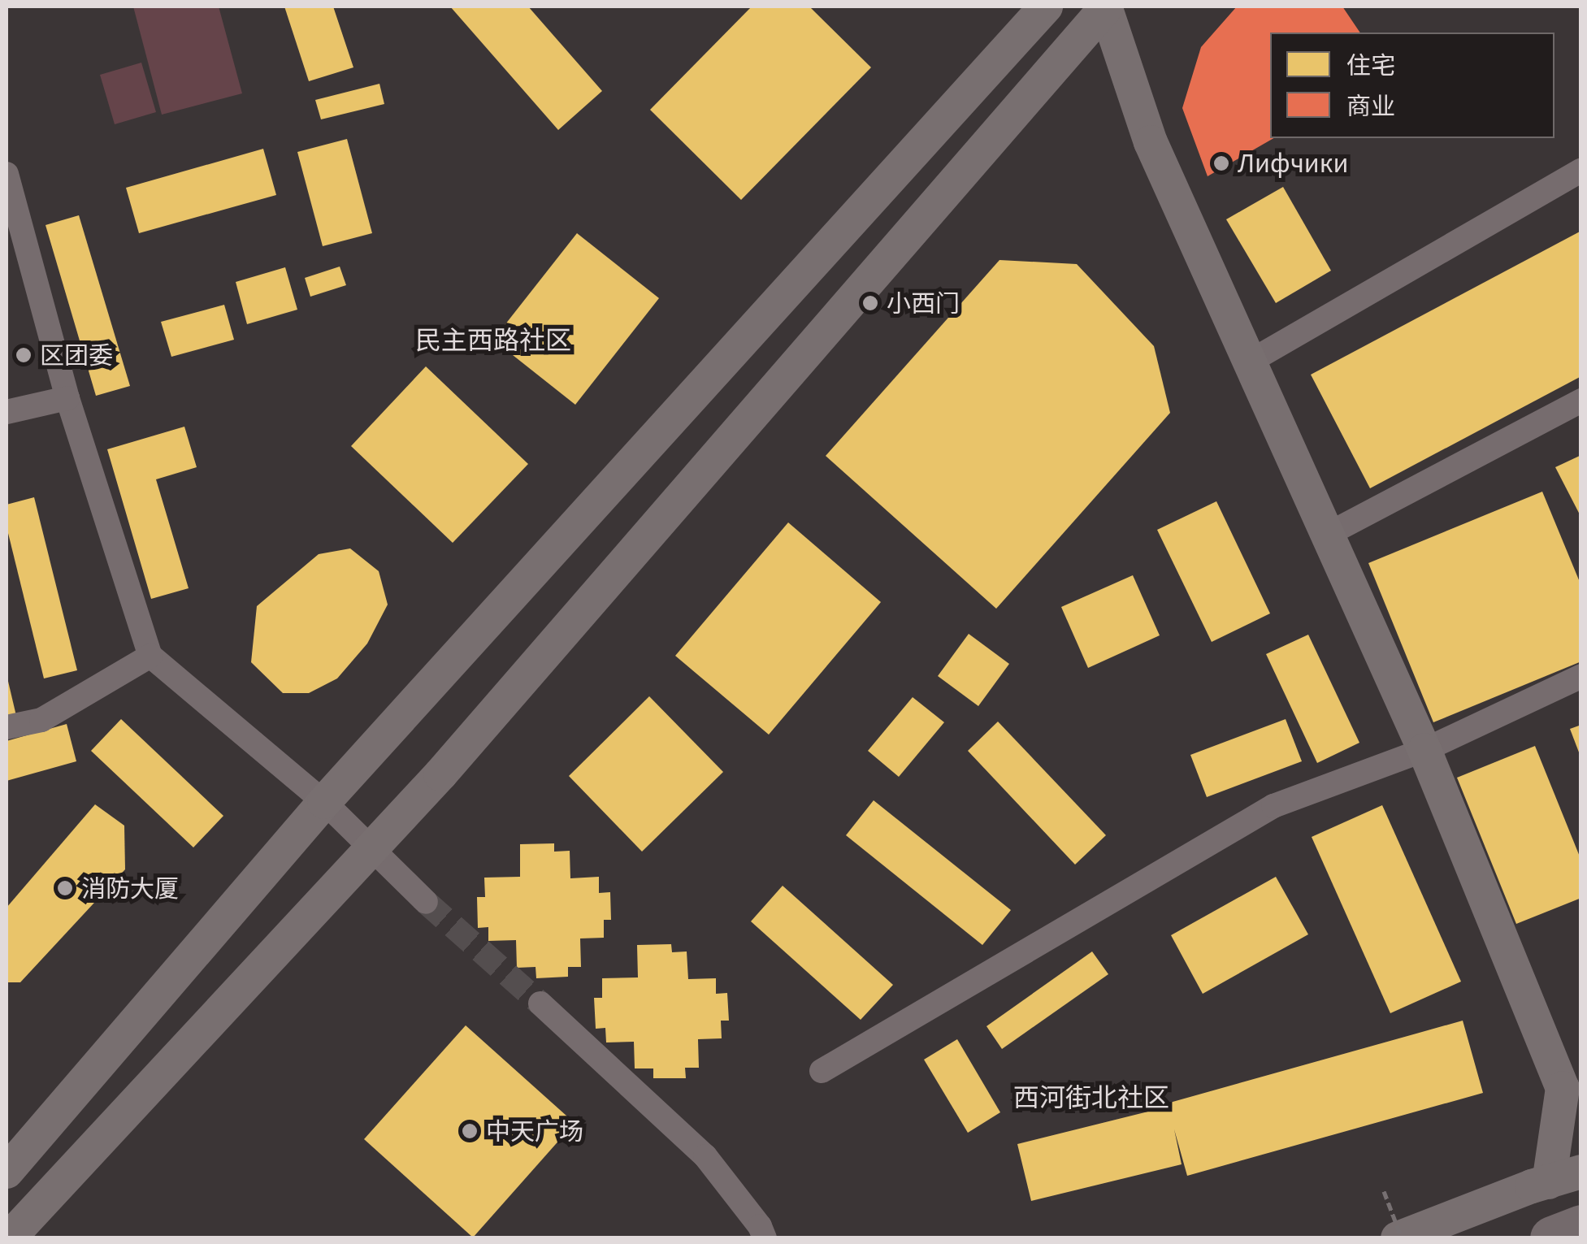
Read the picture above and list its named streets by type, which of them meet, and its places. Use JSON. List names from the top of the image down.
{
  "districts": ["民主西路社区", "西河街北社区"],
  "places": [
    "Лифчики",
    "小西门",
    "区团委",
    "消防大厦",
    "中天广场"
  ],
  "legend": ["住宅", "商业"]
}
